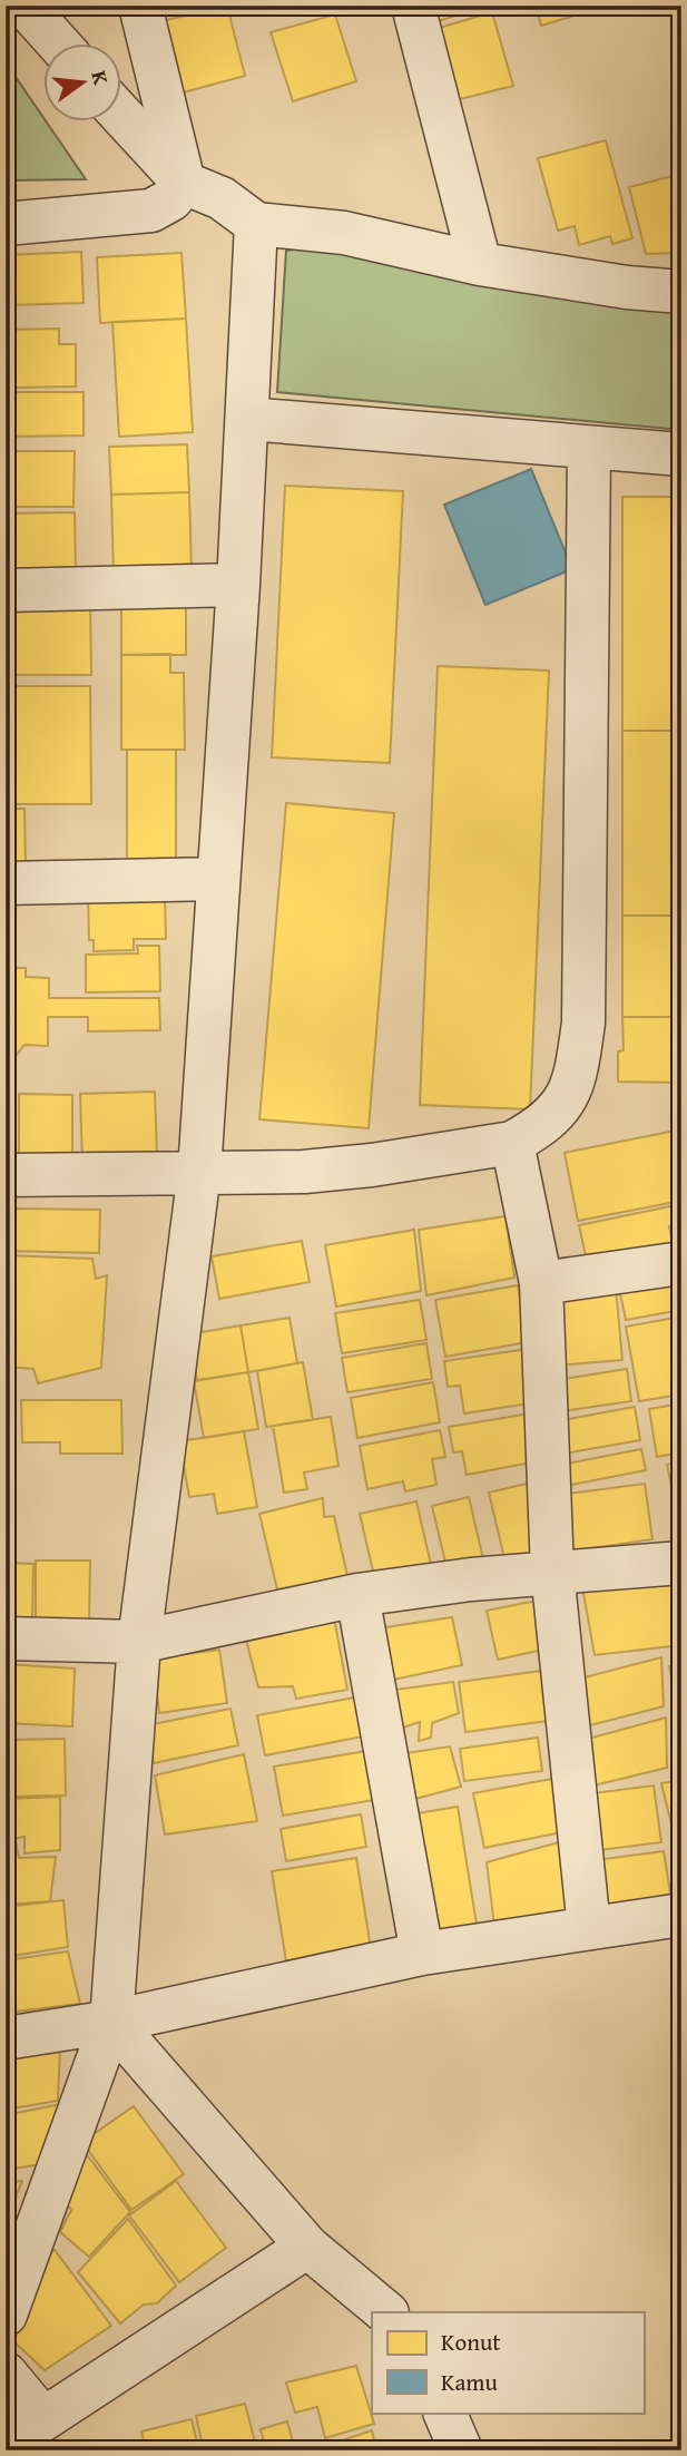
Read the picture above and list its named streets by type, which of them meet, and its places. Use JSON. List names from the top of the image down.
{
  "legend": ["Konut", "Kamu"],
  "north": "right"
}
